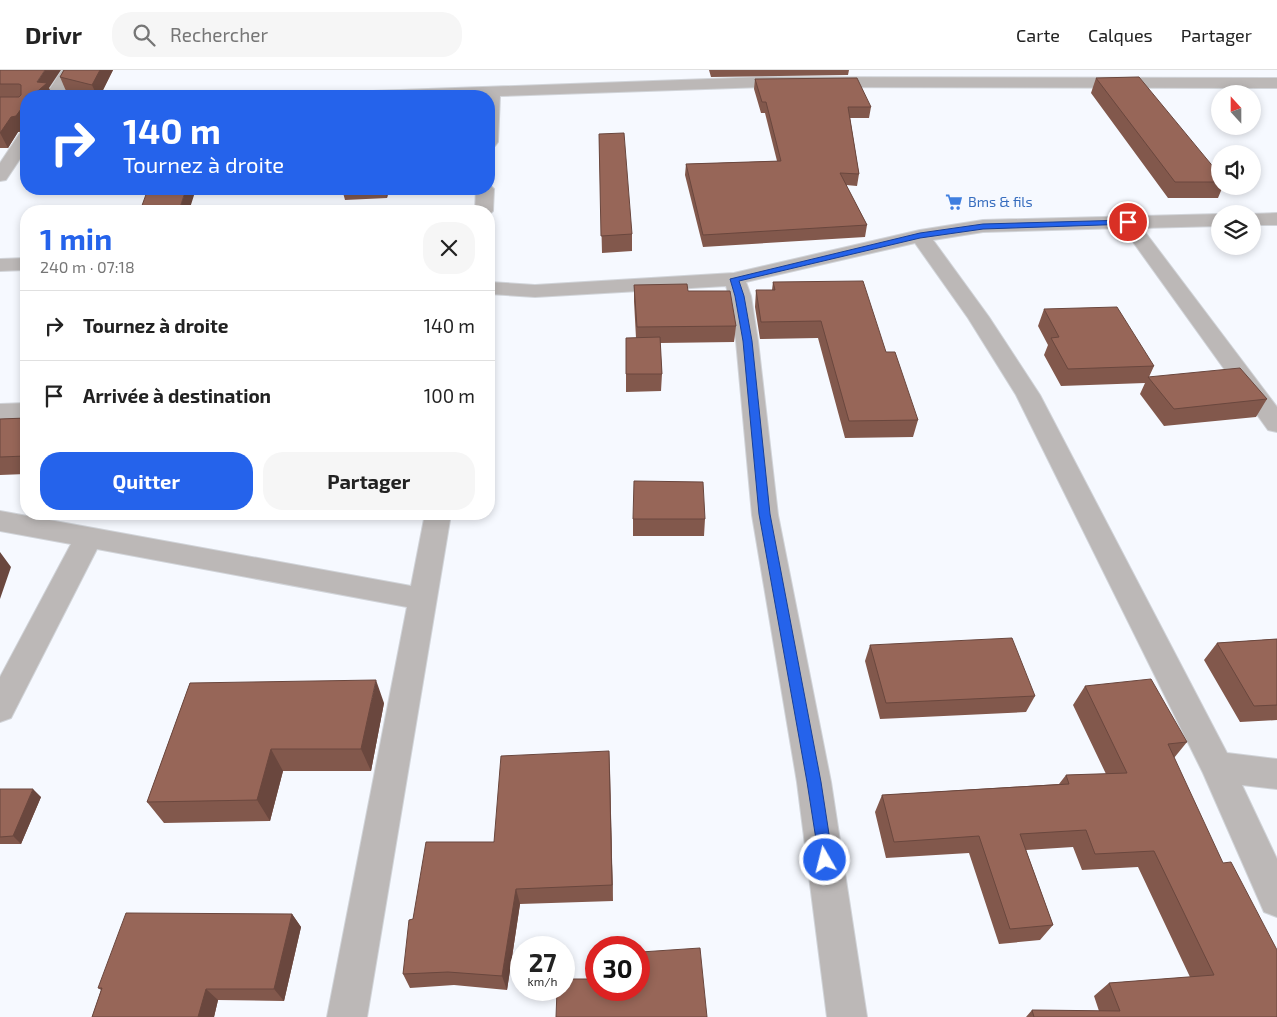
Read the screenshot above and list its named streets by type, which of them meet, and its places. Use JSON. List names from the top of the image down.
{
  "places": {
    "supermarket": ["Bms & fils"]
  },
  "north": "top",
  "page": {
    "header": "Drivr",
    "search": "Rechercher",
    "nav": ["Carte", "Calques", "Partager"],
    "turn": ["140 m", "Tournez à droite"],
    "heading": ["1 min", "240 m · 07:18"],
    "list": [
      {
        "name": "Tournez à droite",
        "value": "140 m"
      },
      {
        "name": "Arrivée à destination",
        "value": "100 m"
      }
    ],
    "buttons": ["Quitter", "Partager"],
    "speed": "27 km/h",
    "limit": "30"
  }
}
